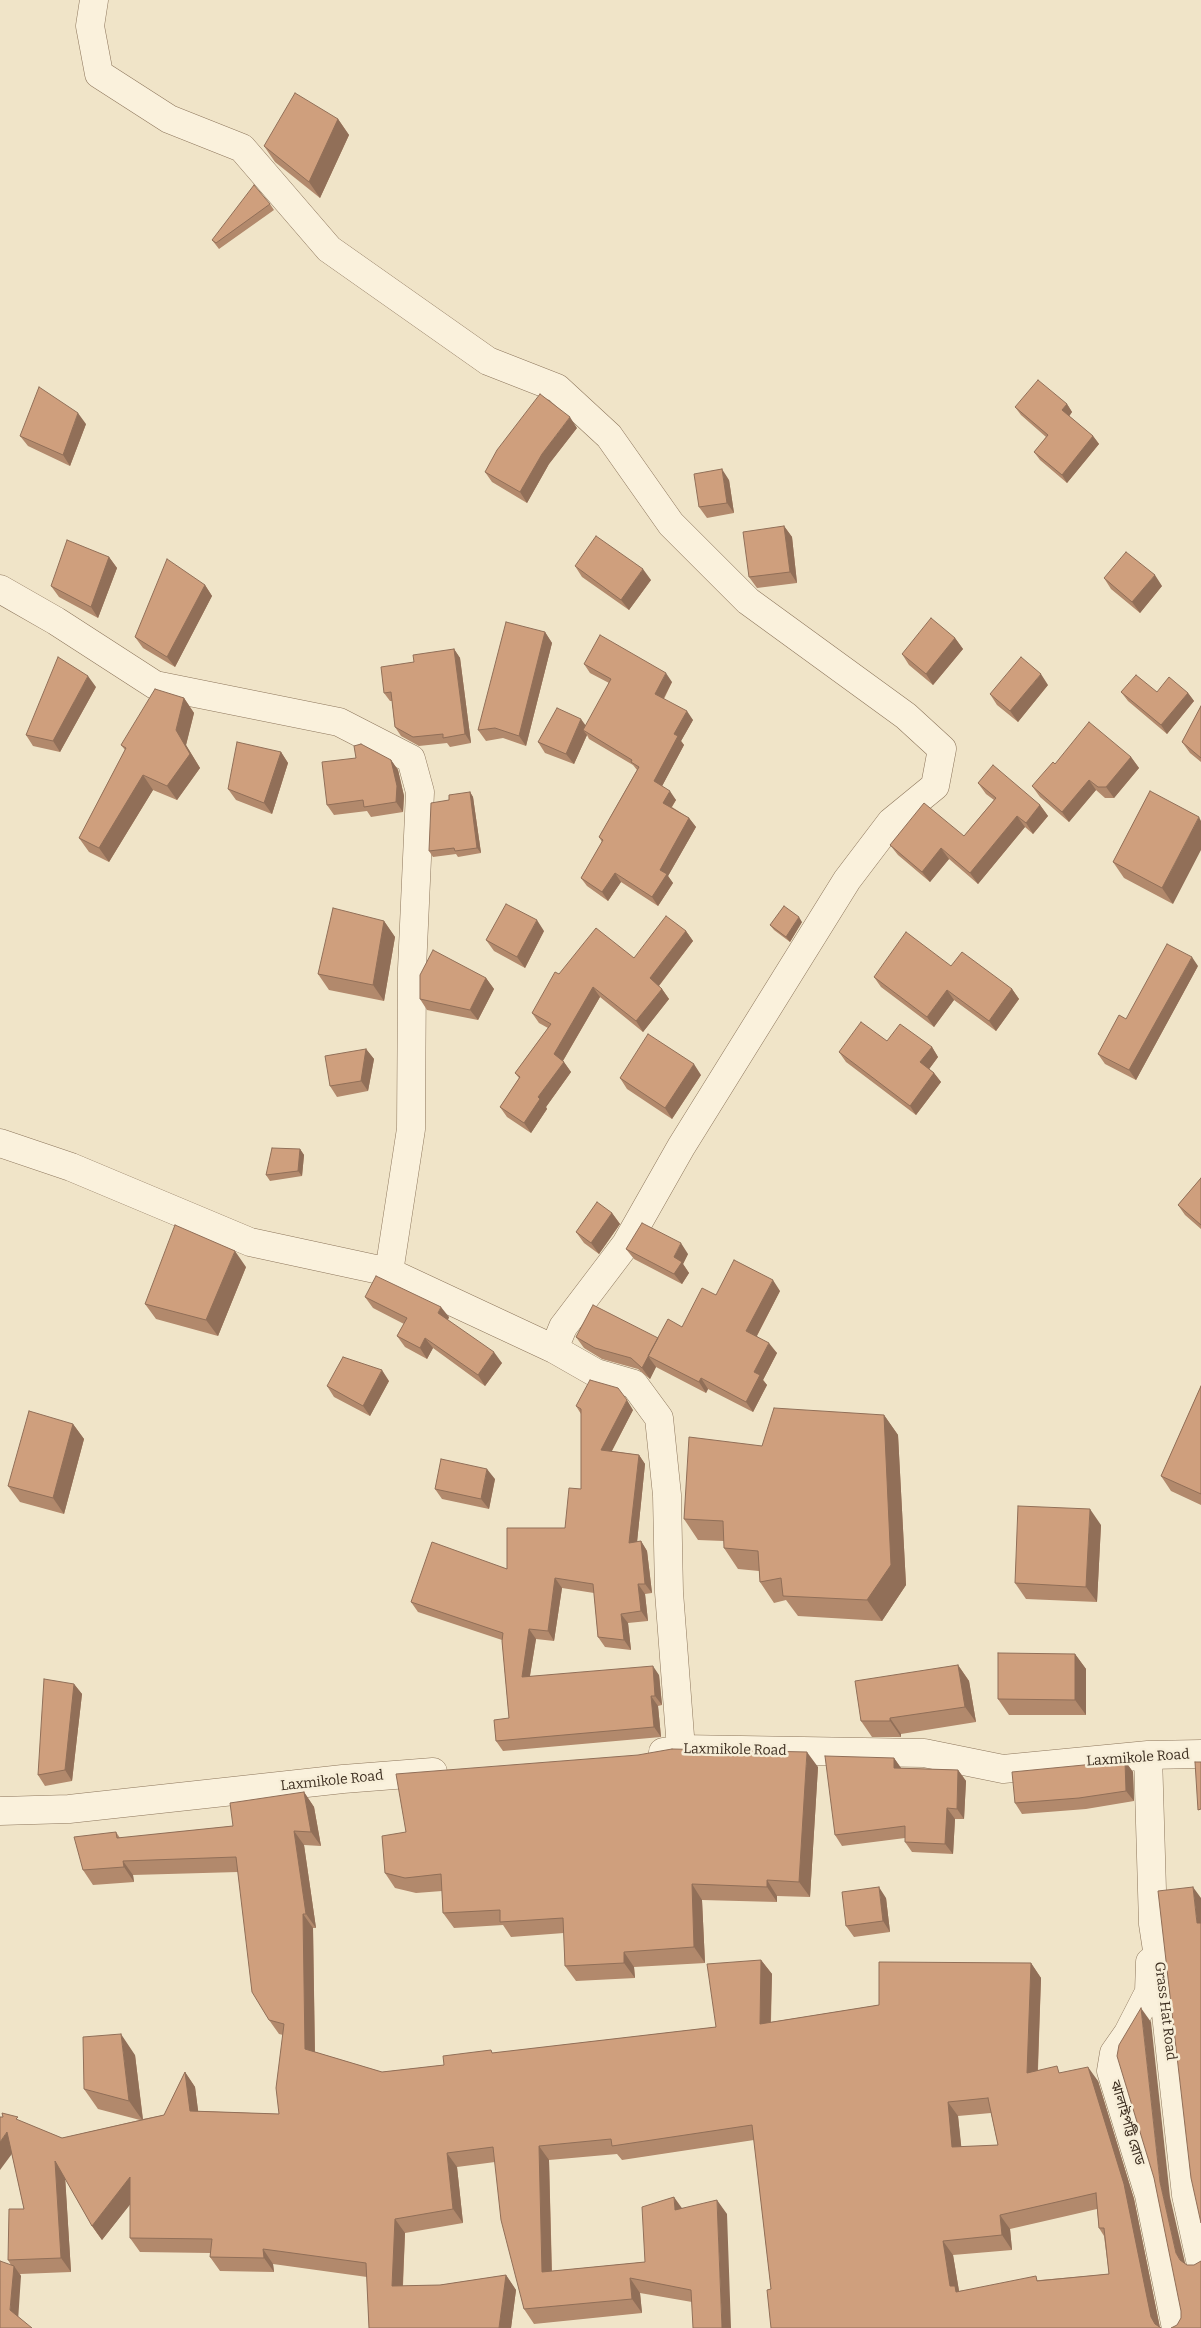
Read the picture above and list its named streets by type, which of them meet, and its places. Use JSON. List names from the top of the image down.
{
  "streets": {
    "street": ["Laxmikole Road", "Grass Hat Road", "ঝালাইপট্টি রোড"]
  },
  "crossings": [
    ["Laxmikole Road", "Grass Hat Road"],
    ["Grass Hat Road", "ঝালাইপট্টি রোড"]
  ]
}
